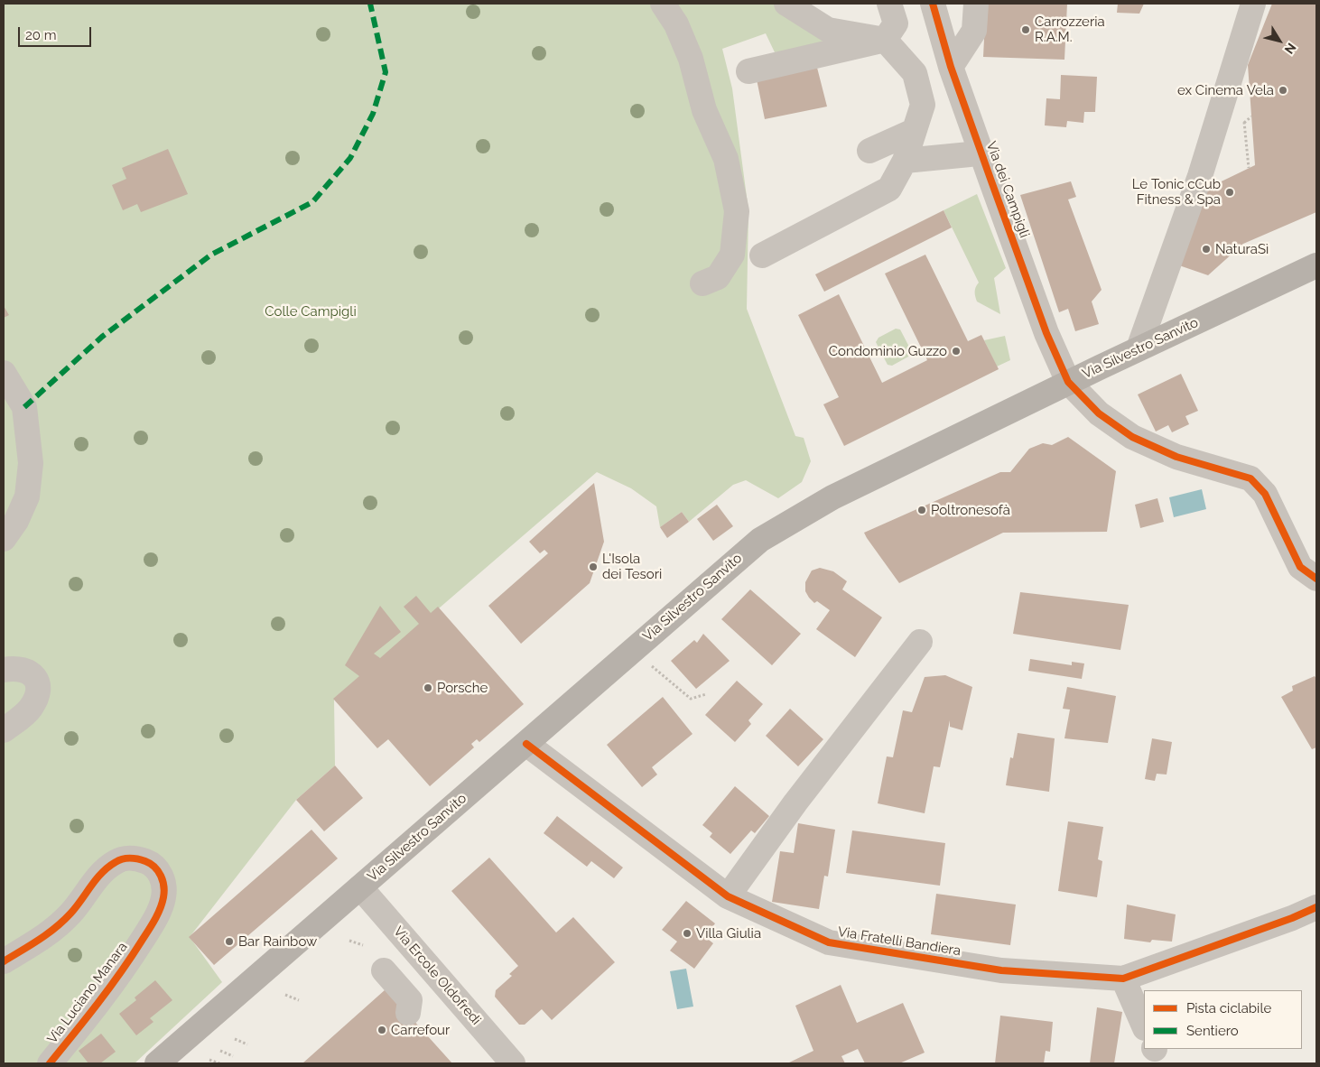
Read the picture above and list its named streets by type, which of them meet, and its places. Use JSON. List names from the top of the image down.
{
  "streets": {
    "main road": ["Via Silvestro Sanvito"],
    "street": [
      "Via dei Campigli",
      "Via Fratelli Bandiera",
      "Via Ercole Oldofredi",
      "Via Luciano Manara"
    ]
  },
  "crossings": [
    ["Via dei Campigli", "Via Silvestro Sanvito"],
    ["Via Silvestro Sanvito", "Via Fratelli Bandiera"],
    ["Via Silvestro Sanvito", "Via Ercole Oldofredi"]
  ],
  "parks": ["Colle Campigli"],
  "places": [
    "Carrozzeria R.A.M.",
    "ex Cinema Vela",
    "Le Tonic cCub Fitness & Spa",
    "NaturaSì",
    "Condominio Guzzo",
    "Poltronesofà",
    "L'Isola dei Tesori",
    "Porsche",
    "Villa Giulia",
    "Bar Rainbow",
    "Carrefour"
  ],
  "legend": ["Pista ciclabile", "Sentiero"],
  "scale_bar": "20 m",
  "north": "bottom right"
}
